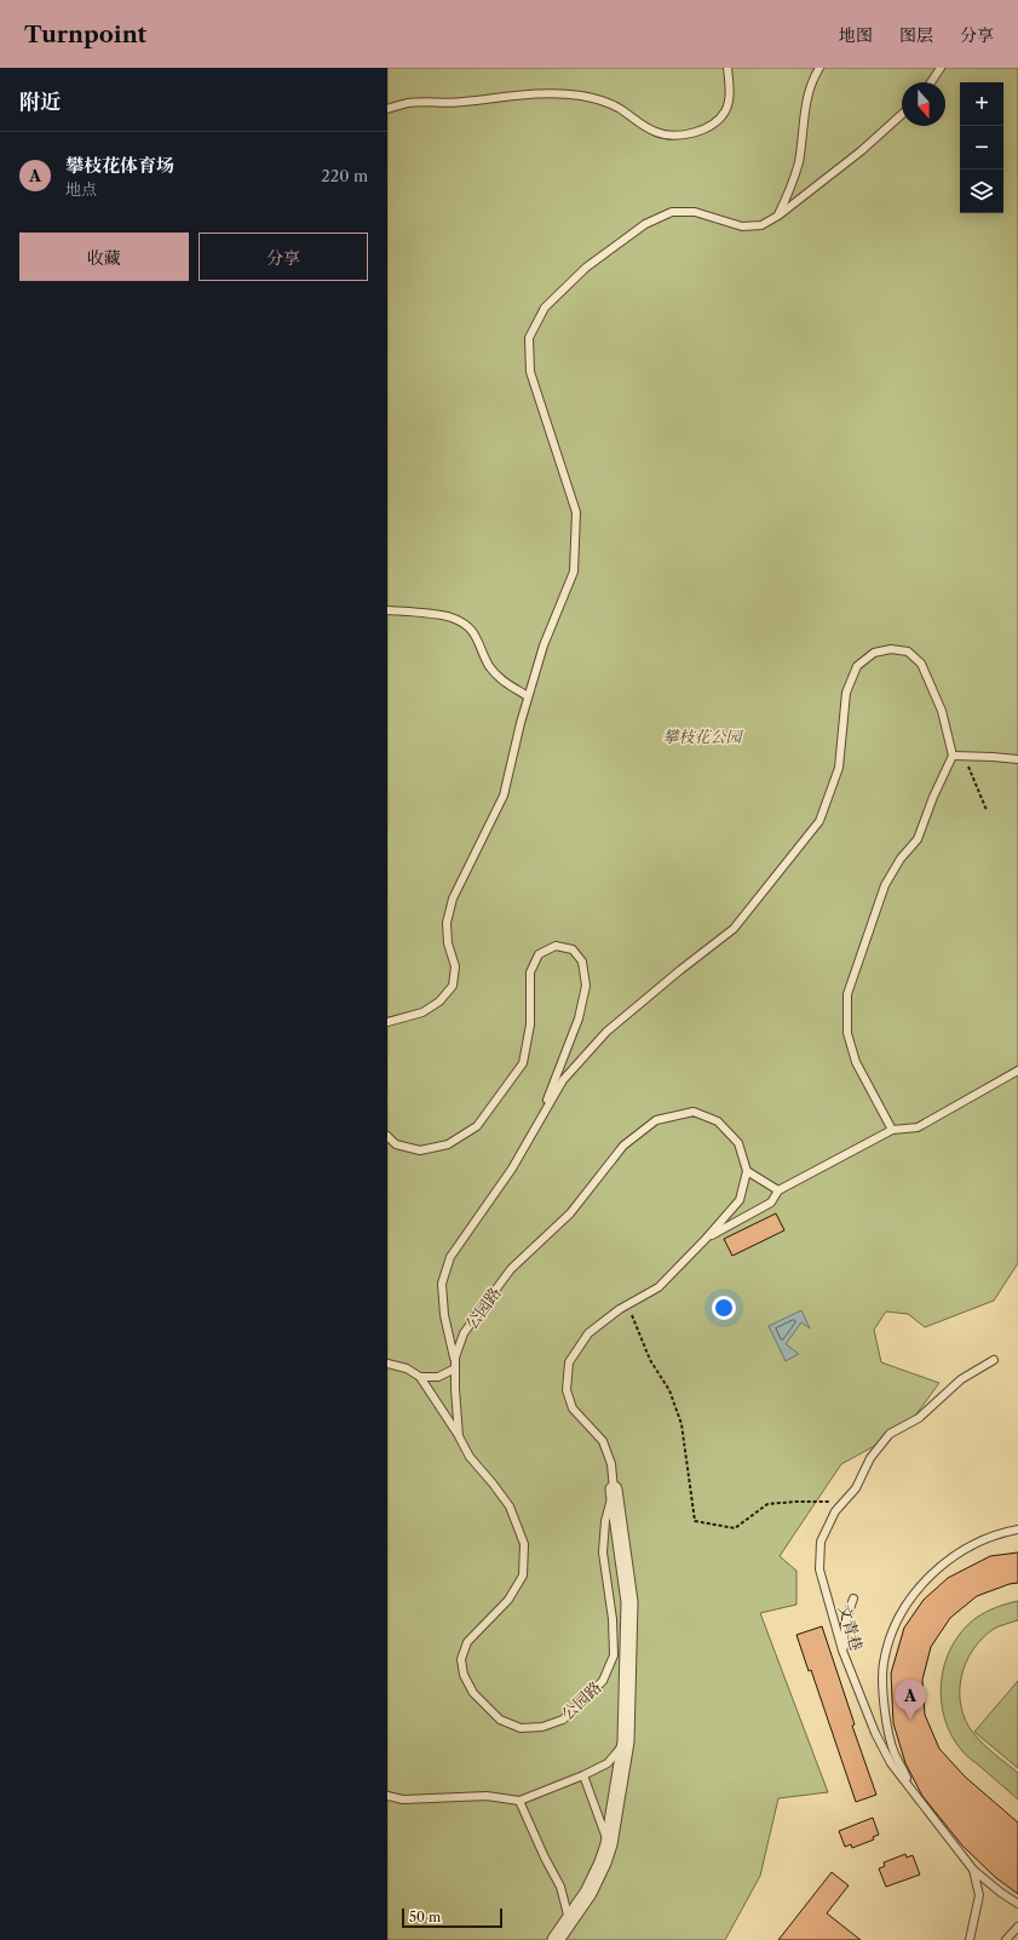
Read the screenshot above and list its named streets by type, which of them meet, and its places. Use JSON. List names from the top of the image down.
{
  "streets": {
    "street": ["公园路"],
    "lane": ["文青巷"]
  },
  "parks": ["攀枝花公园"],
  "scale_bar": "50 m",
  "north": "bottom",
  "page": {
    "header": "Turnpoint",
    "nav": ["地图", "图层", "分享"],
    "heading": "附近",
    "map_buttons": ["+", "−"],
    "list": [
      {
        "mark": "A",
        "name": "攀枝花体育场",
        "note": "地点",
        "value": "220 m"
      }
    ],
    "buttons": ["收藏", "分享"],
    "pins": "A",
    "scale": "50 m"
  }
}
